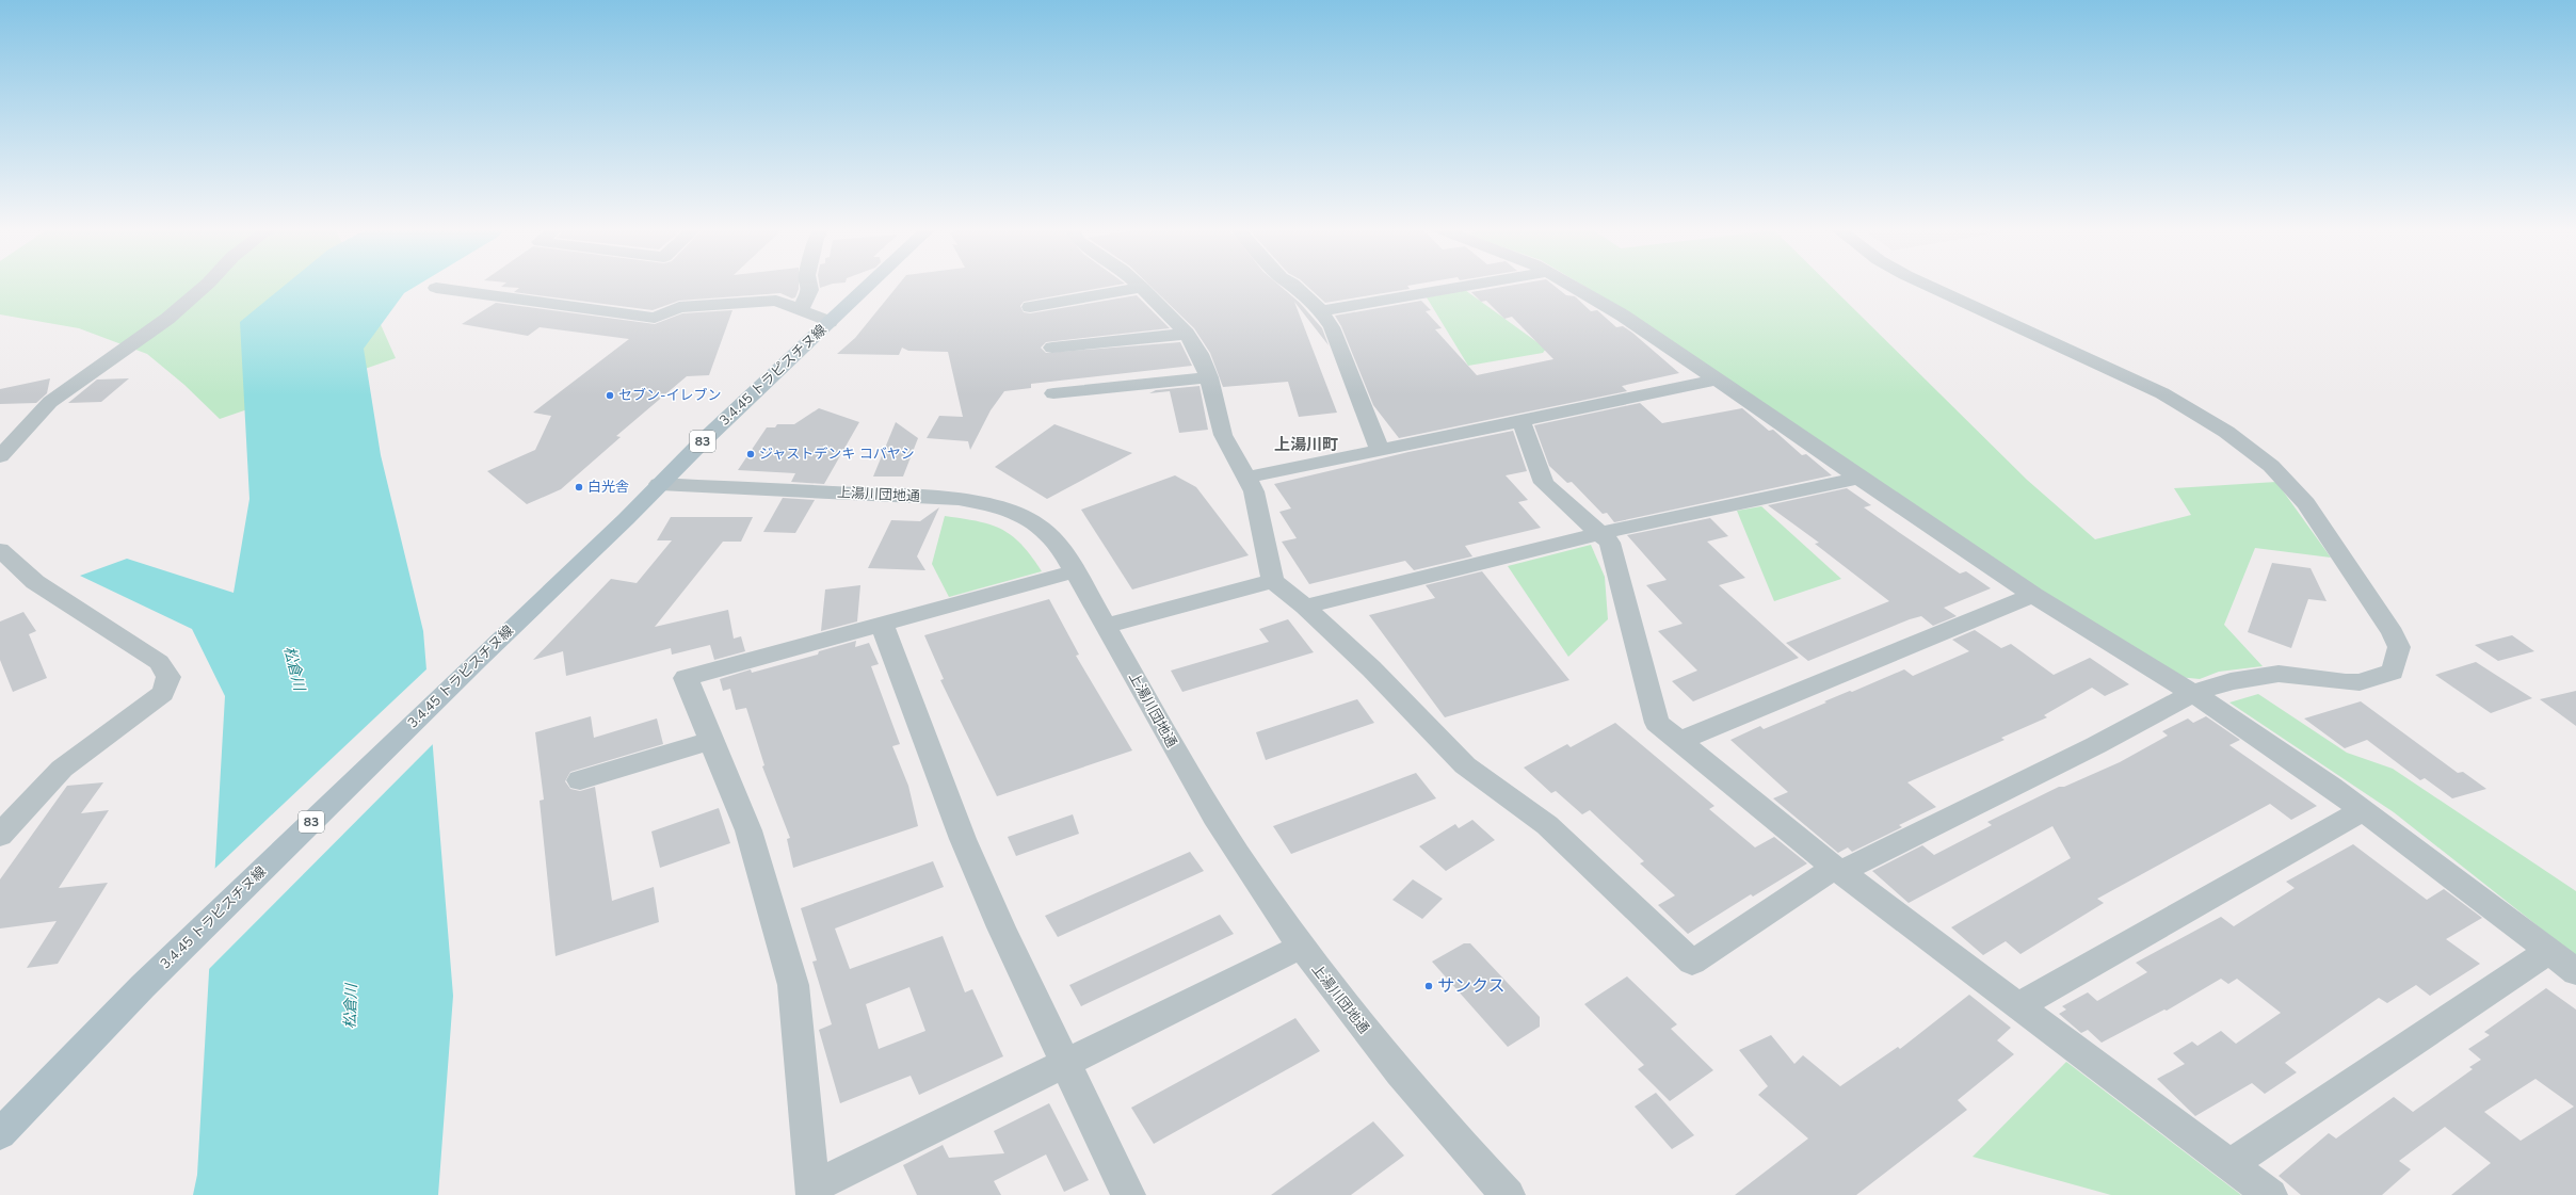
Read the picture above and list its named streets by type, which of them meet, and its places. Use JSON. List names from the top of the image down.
{
  "streets": {
    "main road": ["3.4.45 トラピスチヌ線", "83"],
    "street": ["上湯川団地通"]
  },
  "crossings": [
    ["3.4.45 トラピスチヌ線", "上湯川団地通"]
  ],
  "districts": ["上湯川町"],
  "water": ["松倉川"],
  "places": [
    "セブン-イレブン",
    "ジャストデンキ コバヤシ",
    "白光舎",
    "サンクス"
  ]
}
